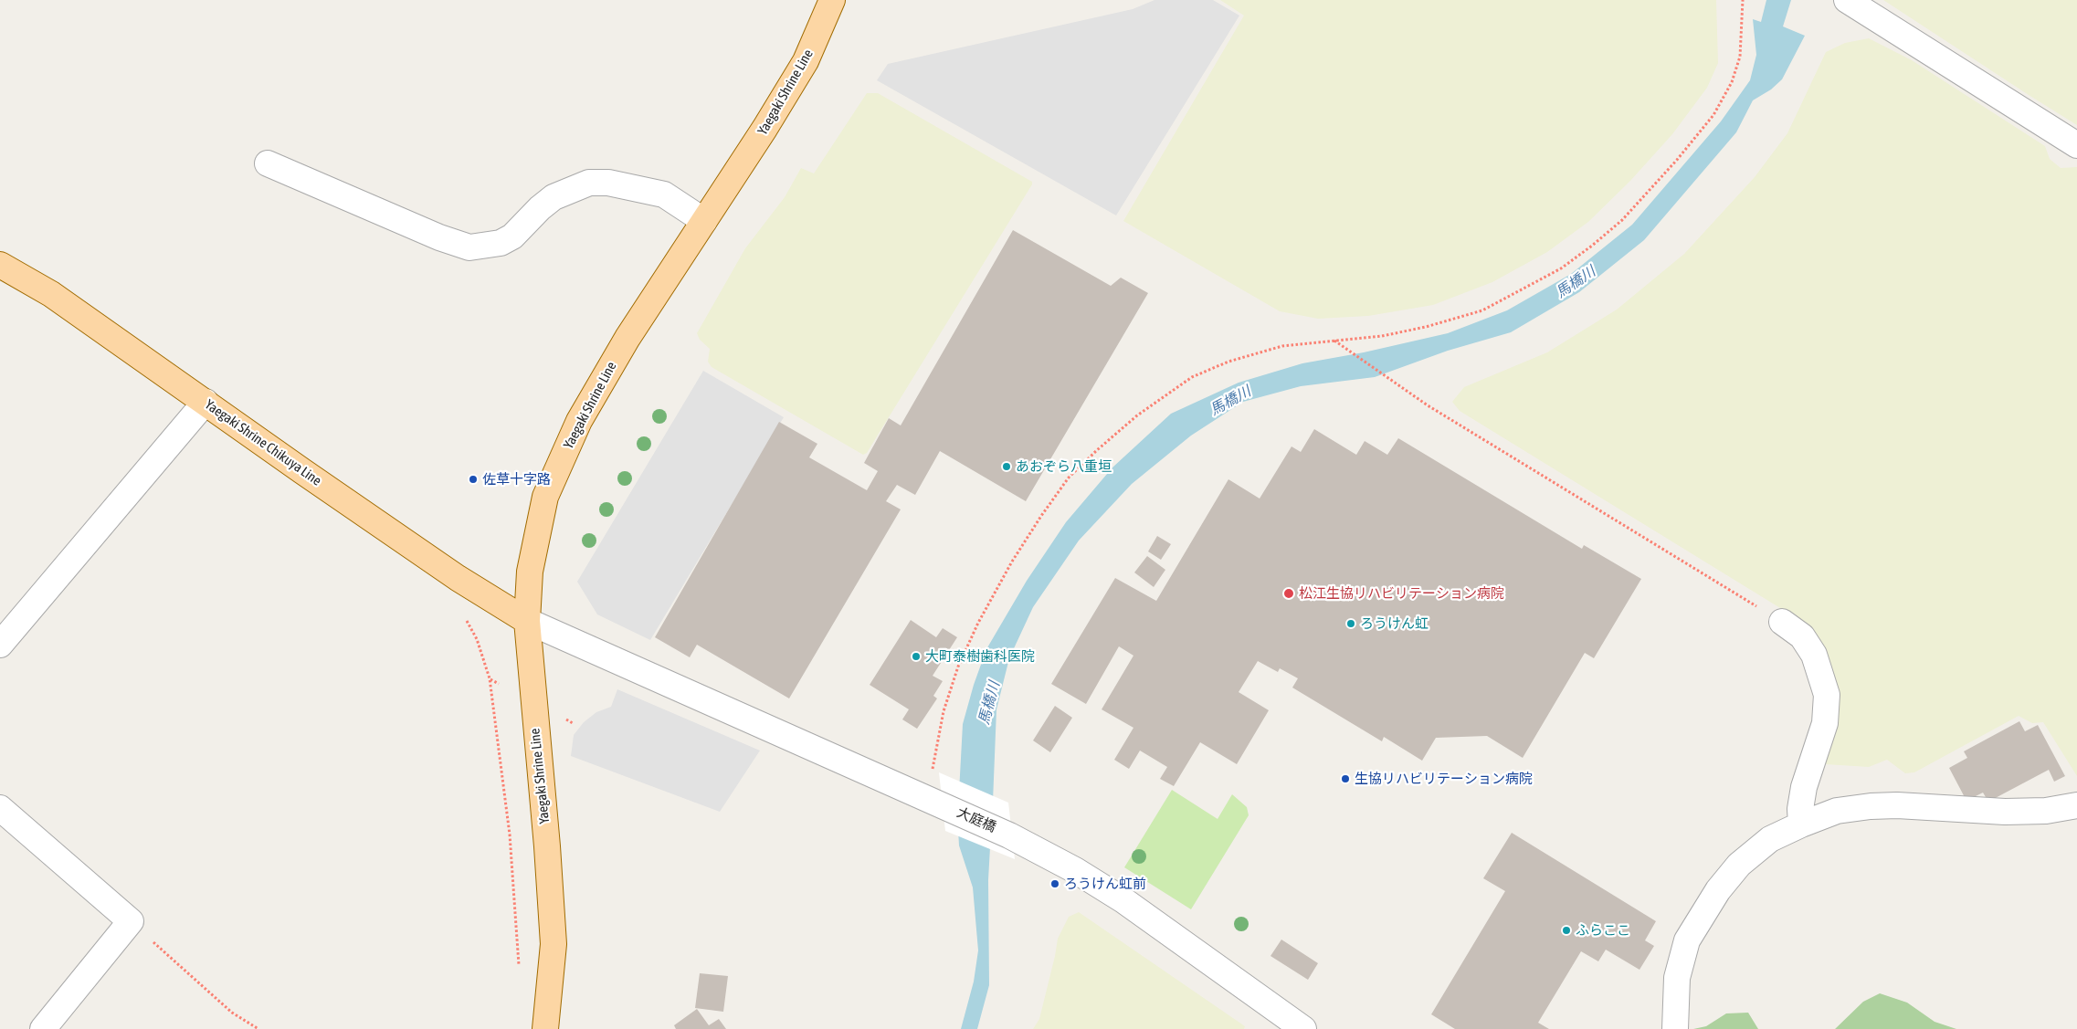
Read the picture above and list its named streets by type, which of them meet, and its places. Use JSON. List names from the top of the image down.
{
  "streets": {
    "main road": ["Yaegaki Shrine Line", "Yaegaki Shrine Chikuya Line"],
    "street": ["大庭橋"]
  },
  "crossings": [
    ["Yaegaki Shrine Line", "Yaegaki Shrine Chikuya Line"],
    ["Yaegaki Shrine Line", "大庭橋"],
    ["Yaegaki Shrine Chikuya Line", "大庭橋"]
  ],
  "water": ["馬橋川"],
  "places": [
    "あおぞら八重垣",
    "佐草十字路",
    "松江生協リハビリテーション病院",
    "ろうけん虹",
    "大町泰樹歯科医院",
    "生協リハビリテーション病院",
    "ろうけん虹前",
    "ふらここ"
  ]
}
